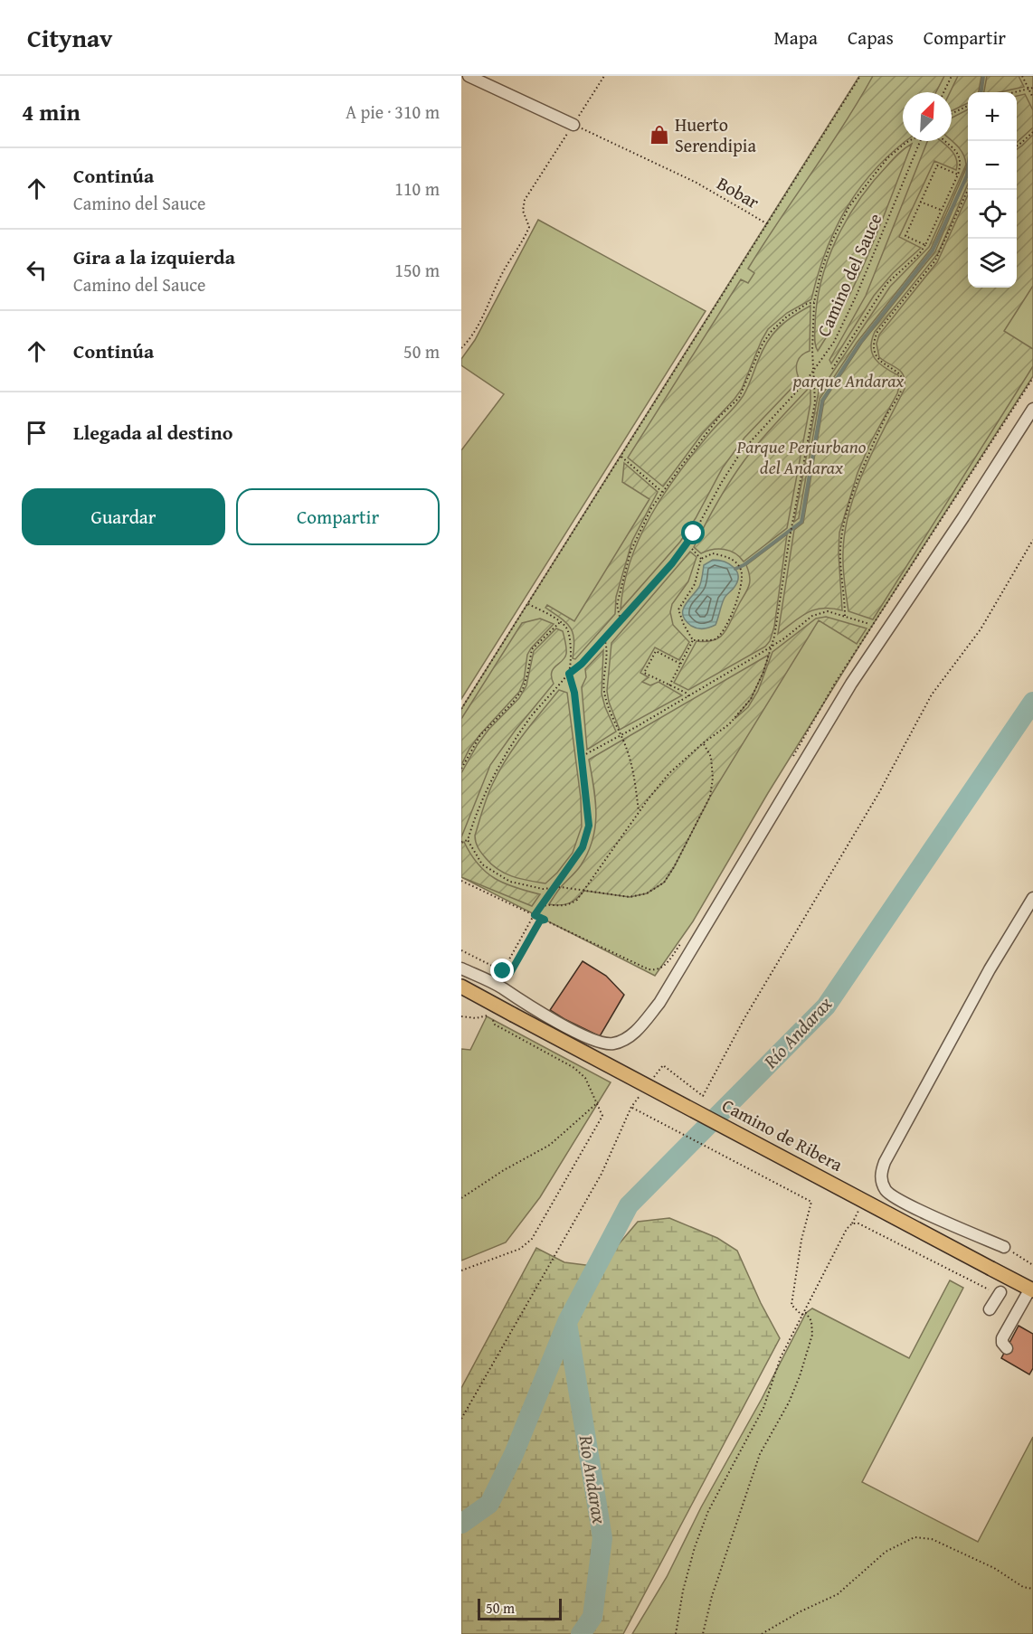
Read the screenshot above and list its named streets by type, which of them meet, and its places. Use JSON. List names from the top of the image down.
{
  "streets": {
    "main road": ["Camino de Ribera"],
    "path": ["Bobar", "Camino del Sauce"]
  },
  "water": ["Río Andarax"],
  "parks": ["parque Andarax", "Parque Periurbano del Andarax"],
  "places": {
    "shop": ["Huerto Serendipia"]
  },
  "scale_bar": "50 m",
  "north": "top right",
  "page": {
    "header": "Citynav",
    "nav": ["Mapa", "Capas", "Compartir"],
    "heading": ["4 min", "A pie · 310 m"],
    "map_buttons": ["+", "−"],
    "list": [
      ["Continúa", "Camino del Sauce", "110 m"],
      ["Gira a la izquierda", "Camino del Sauce", "150 m"],
      ["Continúa", "50 m"],
      "Llegada al destino"
    ],
    "buttons": ["Guardar", "Compartir"],
    "scale": "50 m"
  }
}
